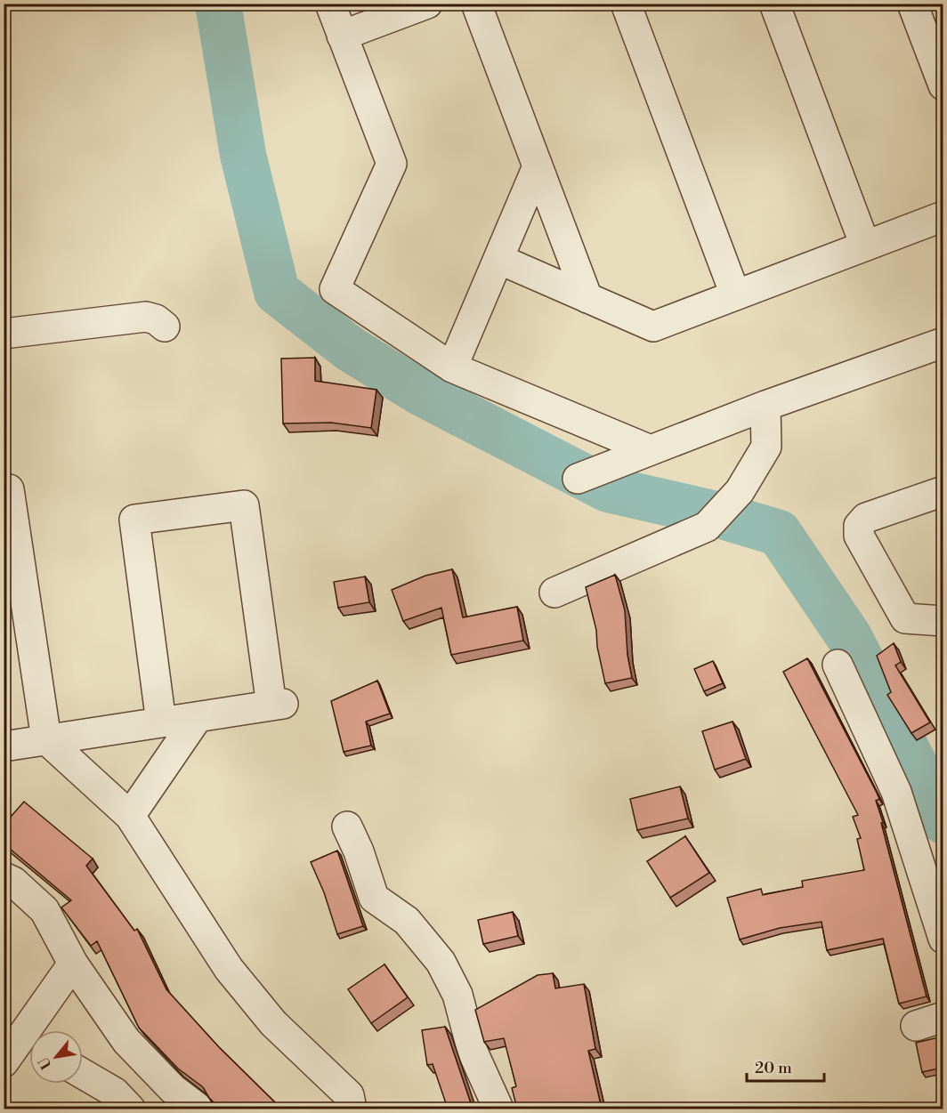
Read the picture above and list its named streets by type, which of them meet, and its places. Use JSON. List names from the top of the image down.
{
  "scale_bar": "20 m",
  "north": "bottom left"
}
